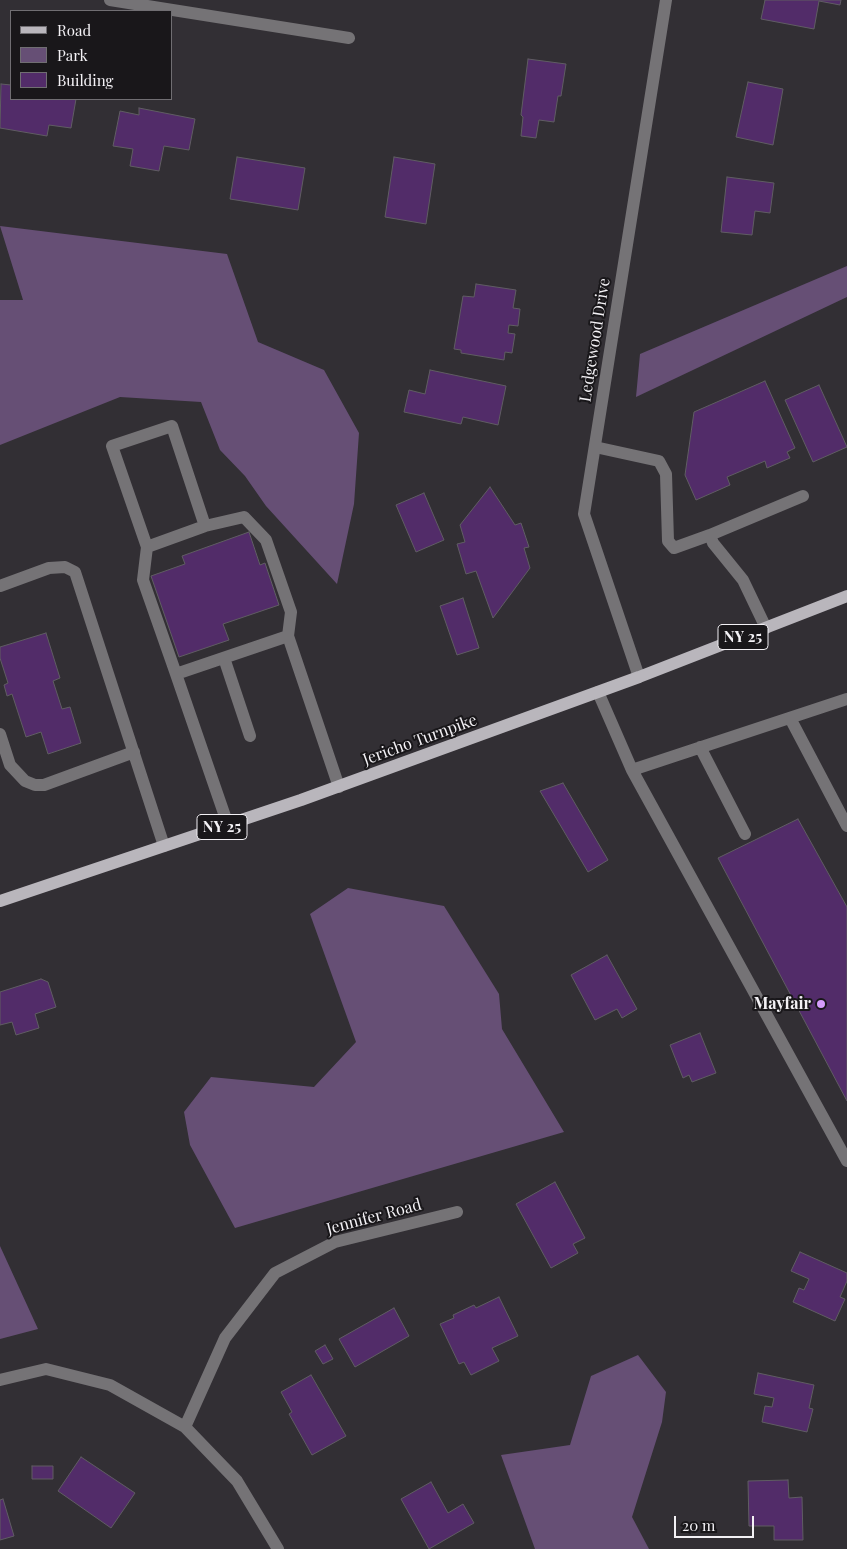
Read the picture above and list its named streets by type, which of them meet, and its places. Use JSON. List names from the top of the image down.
{
  "streets": {
    "main road": ["NY 25", "Jericho Turnpike"],
    "street": ["Ledgewood Drive", "Jennifer Road"]
  },
  "crossings": [
    ["Ledgewood Drive", "Jericho Turnpike"]
  ],
  "places": ["Mayfair"],
  "legend": ["Road", "Park", "Building"],
  "scale_bar": "20 m"
}
